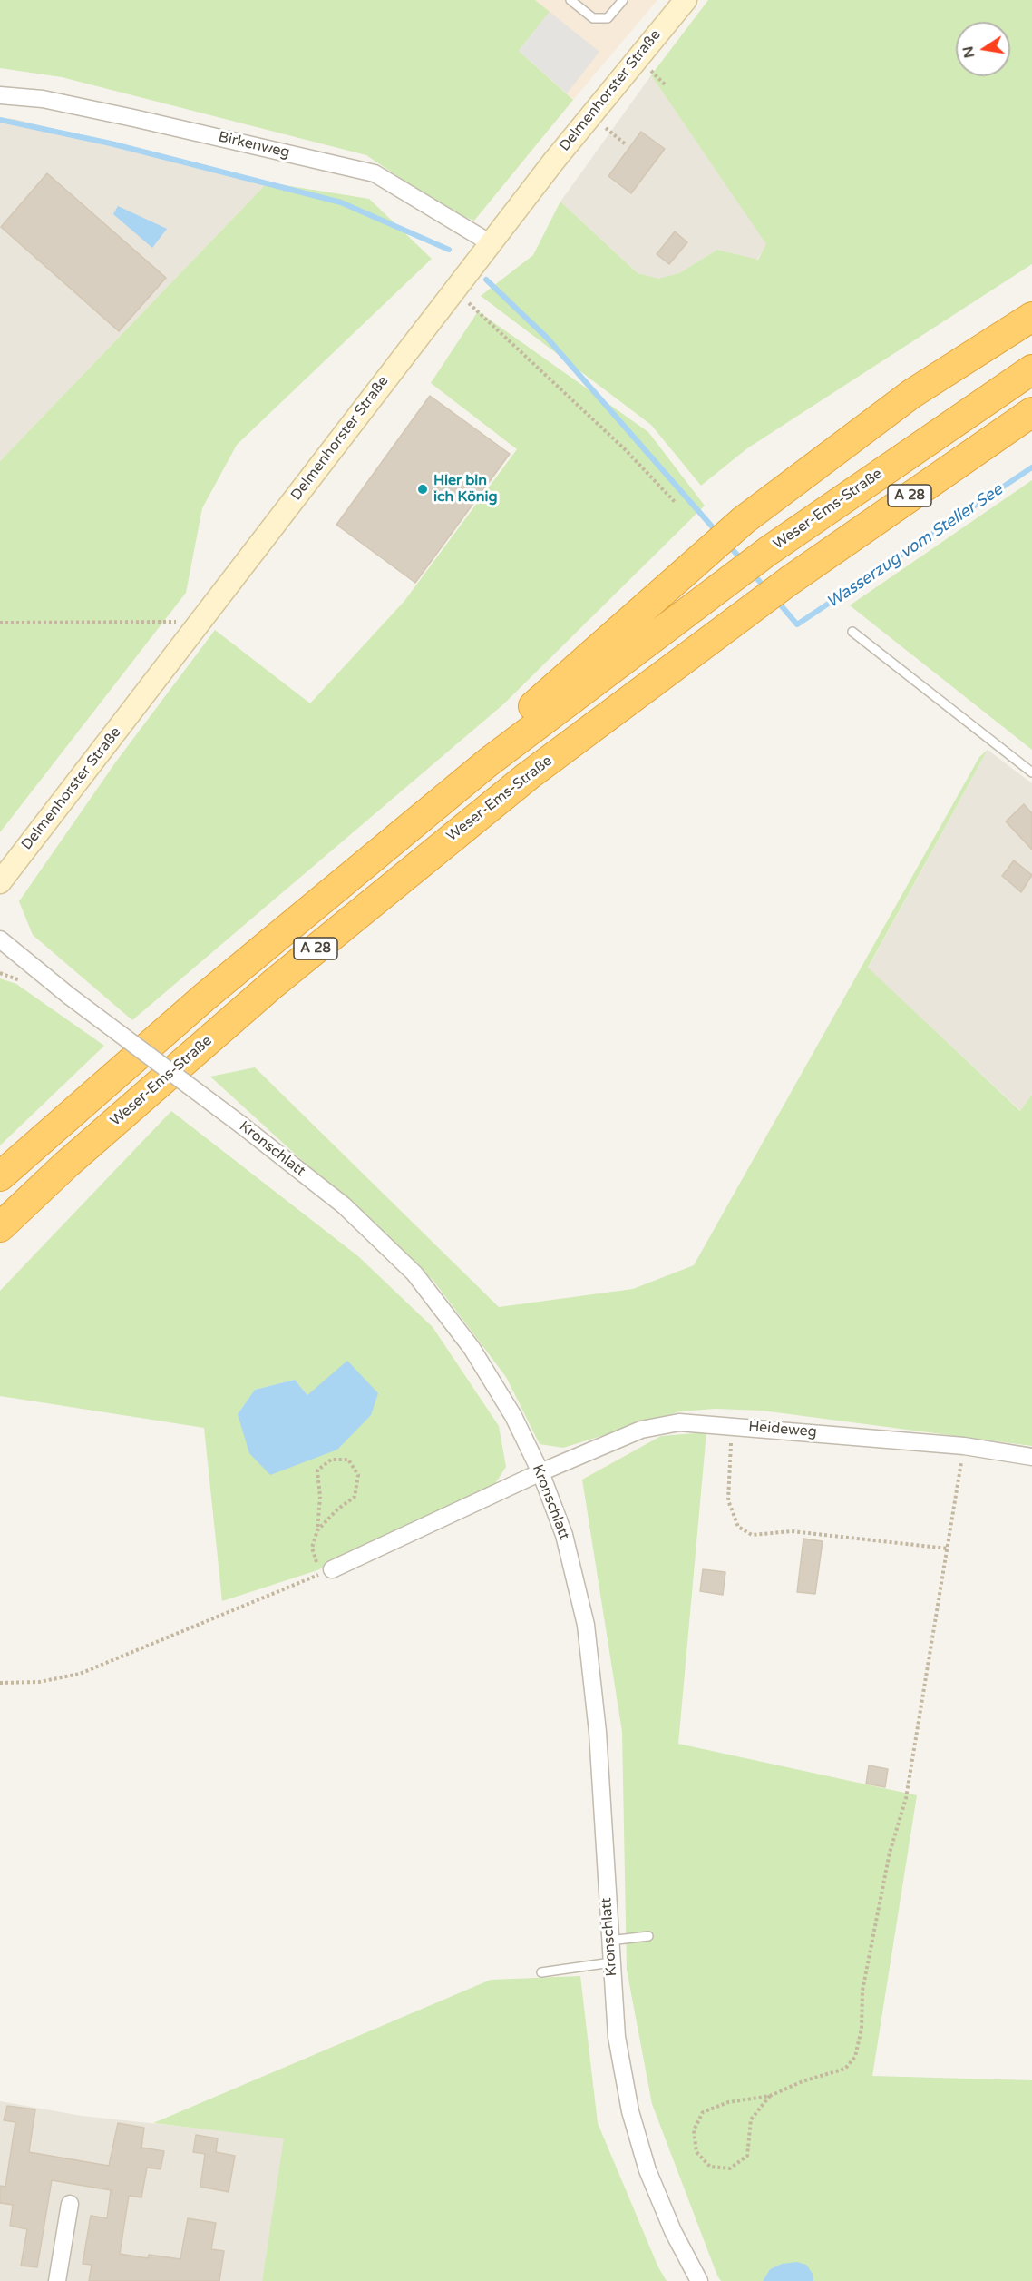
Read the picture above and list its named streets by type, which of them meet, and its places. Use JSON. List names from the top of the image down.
{
  "streets": {
    "highway": ["A 28", "Weser-Ems-Straße"],
    "street": [
      "Delmenhorster Straße",
      "Birkenweg",
      "Kronschlatt",
      "Heideweg"
    ]
  },
  "crossings": [
    ["Delmenhorster Straße", "Birkenweg"],
    ["Kronschlatt", "Heideweg"]
  ],
  "water": ["Wasserzug vom Steller See"],
  "places": ["Hier bin ich König"],
  "north": "left"
}
